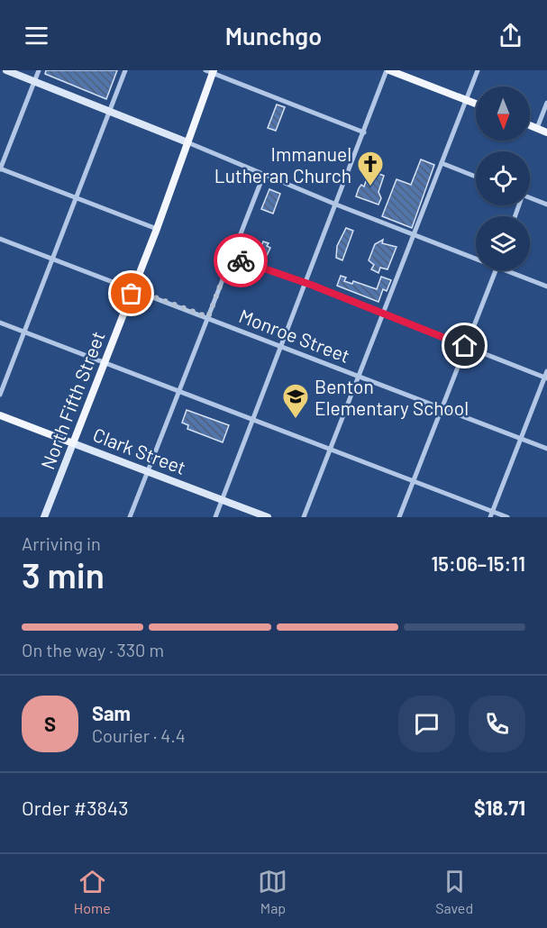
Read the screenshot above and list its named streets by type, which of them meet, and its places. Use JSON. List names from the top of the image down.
{
  "streets": {
    "main road": ["North Fifth Street", "Clark Street"],
    "street": ["Monroe Street"]
  },
  "crossings": [
    ["Monroe Street", "North Fifth Street"],
    ["North Fifth Street", "Clark Street"]
  ],
  "places": {
    "church": ["Immanuel Lutheran Church"],
    "school or university": ["Benton Elementary School"]
  },
  "north": "bottom",
  "page": {
    "header": "Munchgo",
    "heading": ["3 min", "Arriving in", "15:06–15:11"],
    "panel": [
      "Sam",
      "Courier · 4.4",
      "Order #3843",
      "$18.71"
    ],
    "bar": "On the way · 330 m",
    "round": "S",
    "tabs": ["Home", "Map", "Saved"]
  }
}
